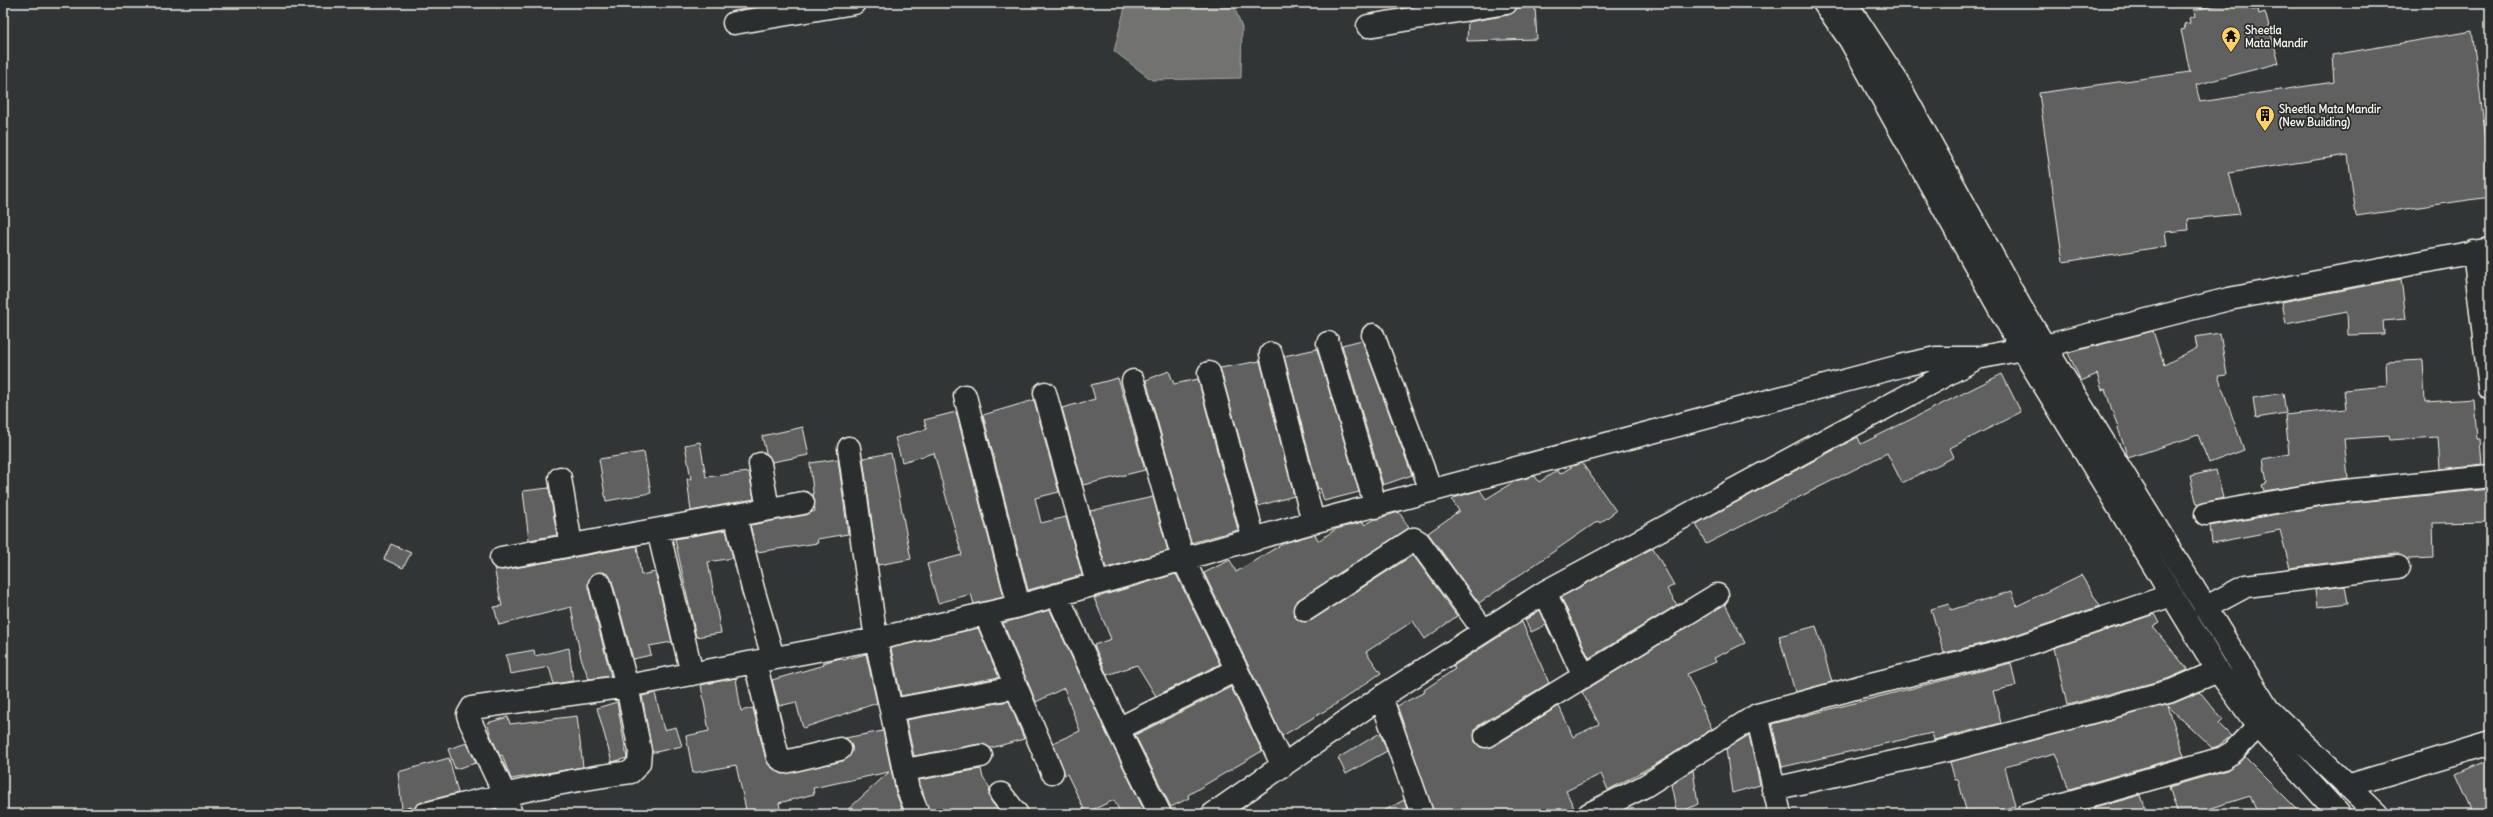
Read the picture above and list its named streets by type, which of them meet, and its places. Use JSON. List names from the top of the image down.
{
  "places": {
    "temple": ["Sheetla Mata Mandir"],
    "building": ["Sheetla Mata Mandir (New Building)"]
  }
}
